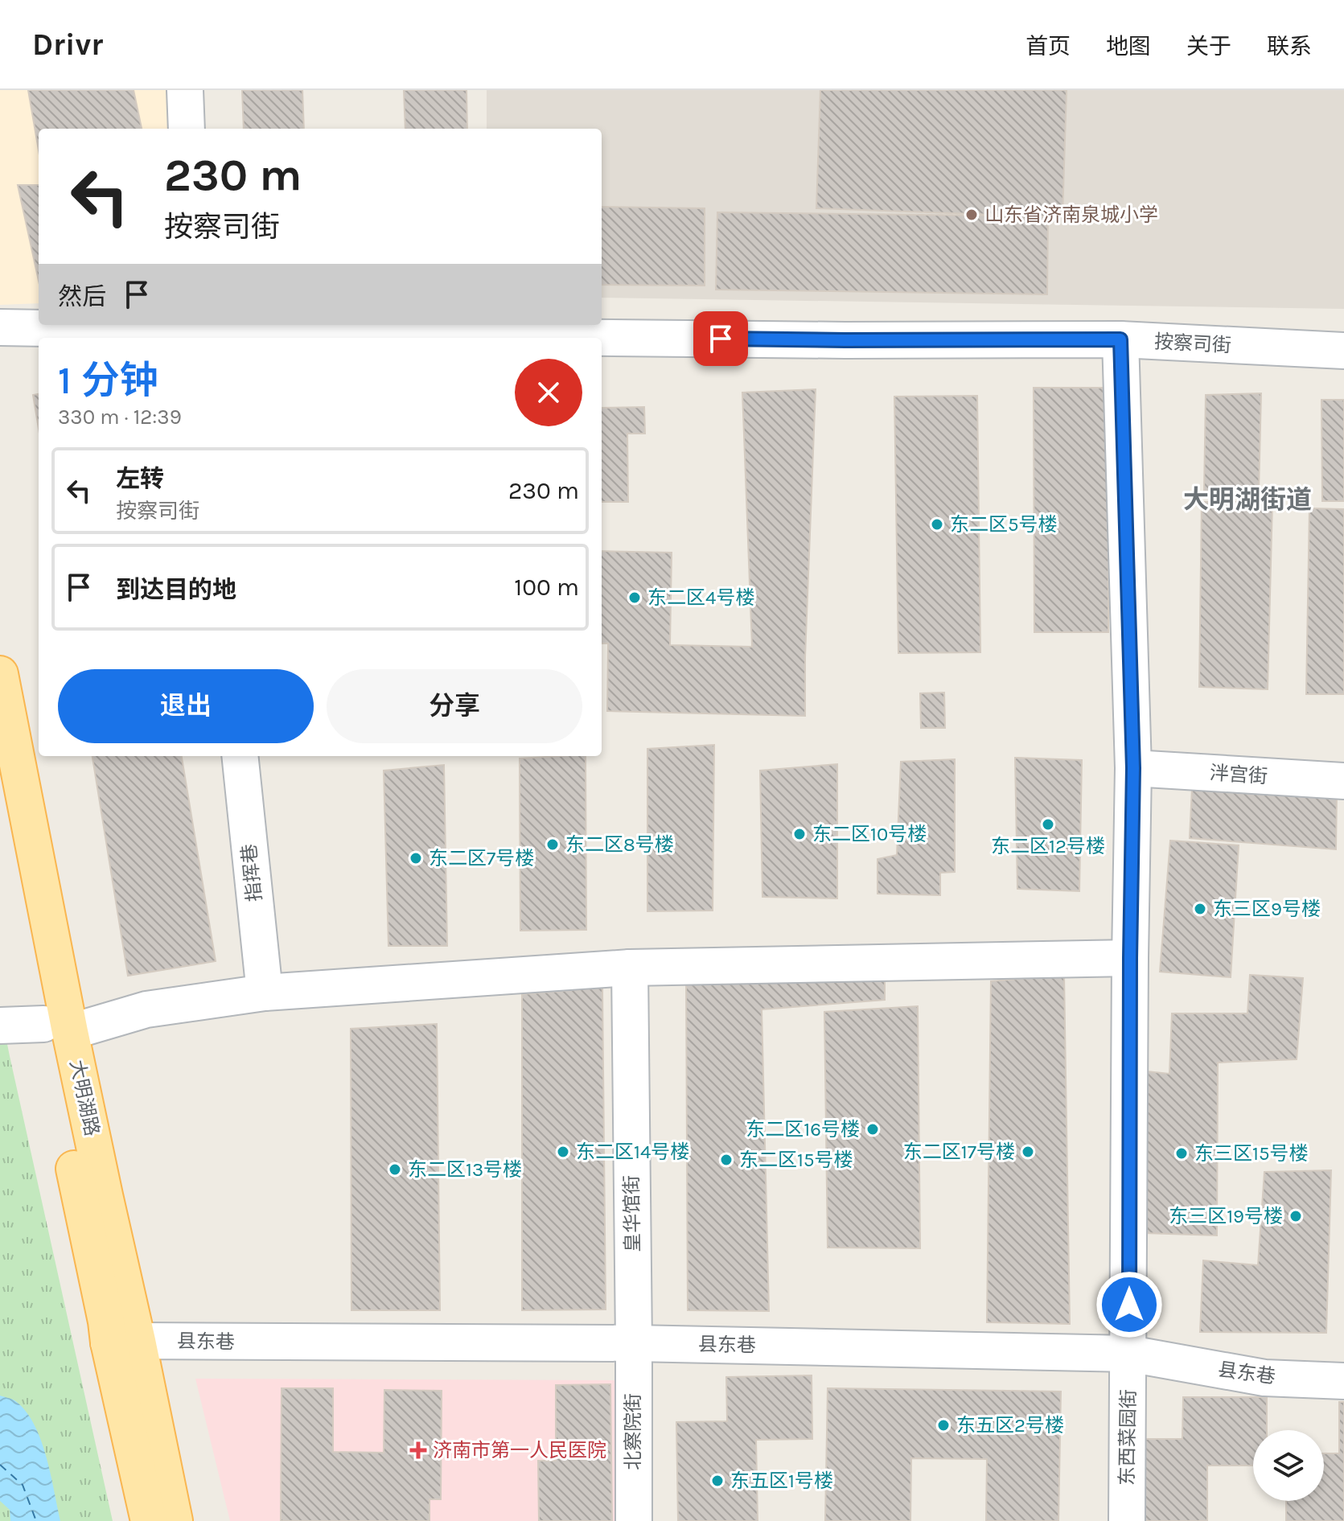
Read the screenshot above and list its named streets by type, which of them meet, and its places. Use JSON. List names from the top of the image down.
{
  "streets": {
    "main road": ["大明湖路"],
    "street": [
      "按察司街",
      "泮宫街",
      "指挥巷",
      "皇华馆街",
      "县东巷",
      "北察院街",
      "东西菜园街"
    ]
  },
  "crossings": [
    ["按察司街", "东西菜园街"],
    ["泮宫街", "东西菜园街"],
    ["大明湖路", "县东巷"],
    ["皇华馆街", "县东巷"],
    ["皇华馆街", "北察院街"],
    ["县东巷", "北察院街"],
    ["县东巷", "东西菜园街"]
  ],
  "districts": ["大明湖街道"],
  "places": {
    "other": [
      "山东省济南泉城小学",
      "东二区5号楼",
      "东二区4号楼",
      "东二区12号楼",
      "东二区10号楼",
      "东二区8号楼",
      "东二区7号楼",
      "东三区9号楼",
      "东二区16号楼",
      "东二区14号楼",
      "东二区17号楼",
      "东三区15号楼",
      "东二区15号楼",
      "东二区13号楼",
      "东三区19号楼",
      "东五区2号楼",
      "东五区1号楼"
    ],
    "health": ["济南市第一人民医院"]
  },
  "page": {
    "header": "Drivr",
    "nav": [
      "首页",
      "地图",
      "关于",
      "联系"
    ],
    "turn": ["230 m", "按察司街"],
    "then": "然后",
    "heading": ["1 分钟", "330 m · 12:39"],
    "list": [
      {
        "name": "左转",
        "note": "按察司街",
        "value": "230 m"
      },
      {
        "name": "到达目的地",
        "value": "100 m"
      }
    ],
    "buttons": ["退出", "分享"]
  }
}
